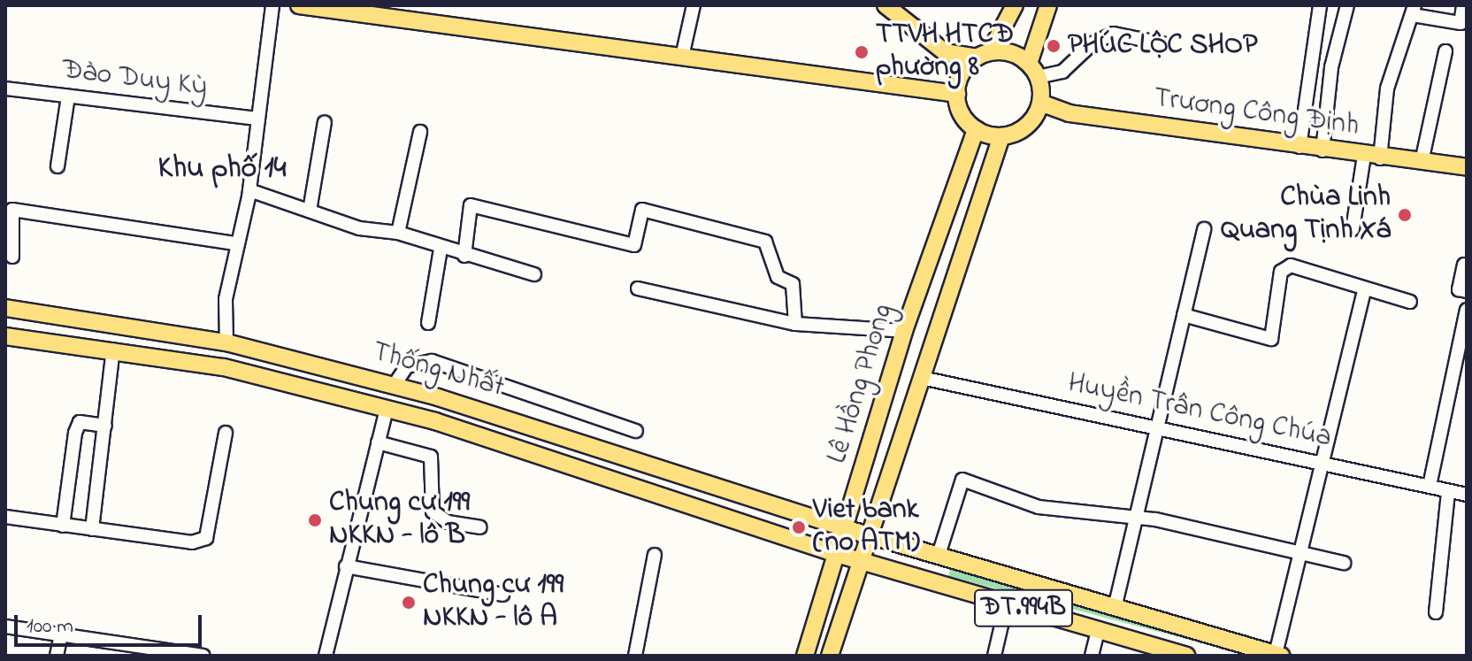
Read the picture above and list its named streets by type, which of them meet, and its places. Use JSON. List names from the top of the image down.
{
  "streets": {
    "main road": [
      "Trương Công Định",
      "Thống Nhất",
      "Lê Hồng Phong",
      "ĐT.994B"
    ],
    "street": ["Đào Duy Kỳ", "Huyền Trân Công Chúa"]
  },
  "crossings": [
    ["Trương Công Định", "Lê Hồng Phong"],
    ["Thống Nhất", "Lê Hồng Phong"],
    ["Thống Nhất", "ĐT.994B"],
    ["Lê Hồng Phong", "Huyền Trân Công Chúa"],
    ["Lê Hồng Phong", "ĐT.994B"]
  ],
  "districts": ["Khu phố 14"],
  "places": [
    "PHÚC LỘC SHOP",
    "TTVH HTCĐ phường 8",
    "Chùa Linh Quang Tịnh Xá",
    "Chung cư 199 NKKN - lô B",
    "Viet bank (no ATM)",
    "Chung cư 199 NKKN - lô A"
  ],
  "scale_bar": "100 m"
}
